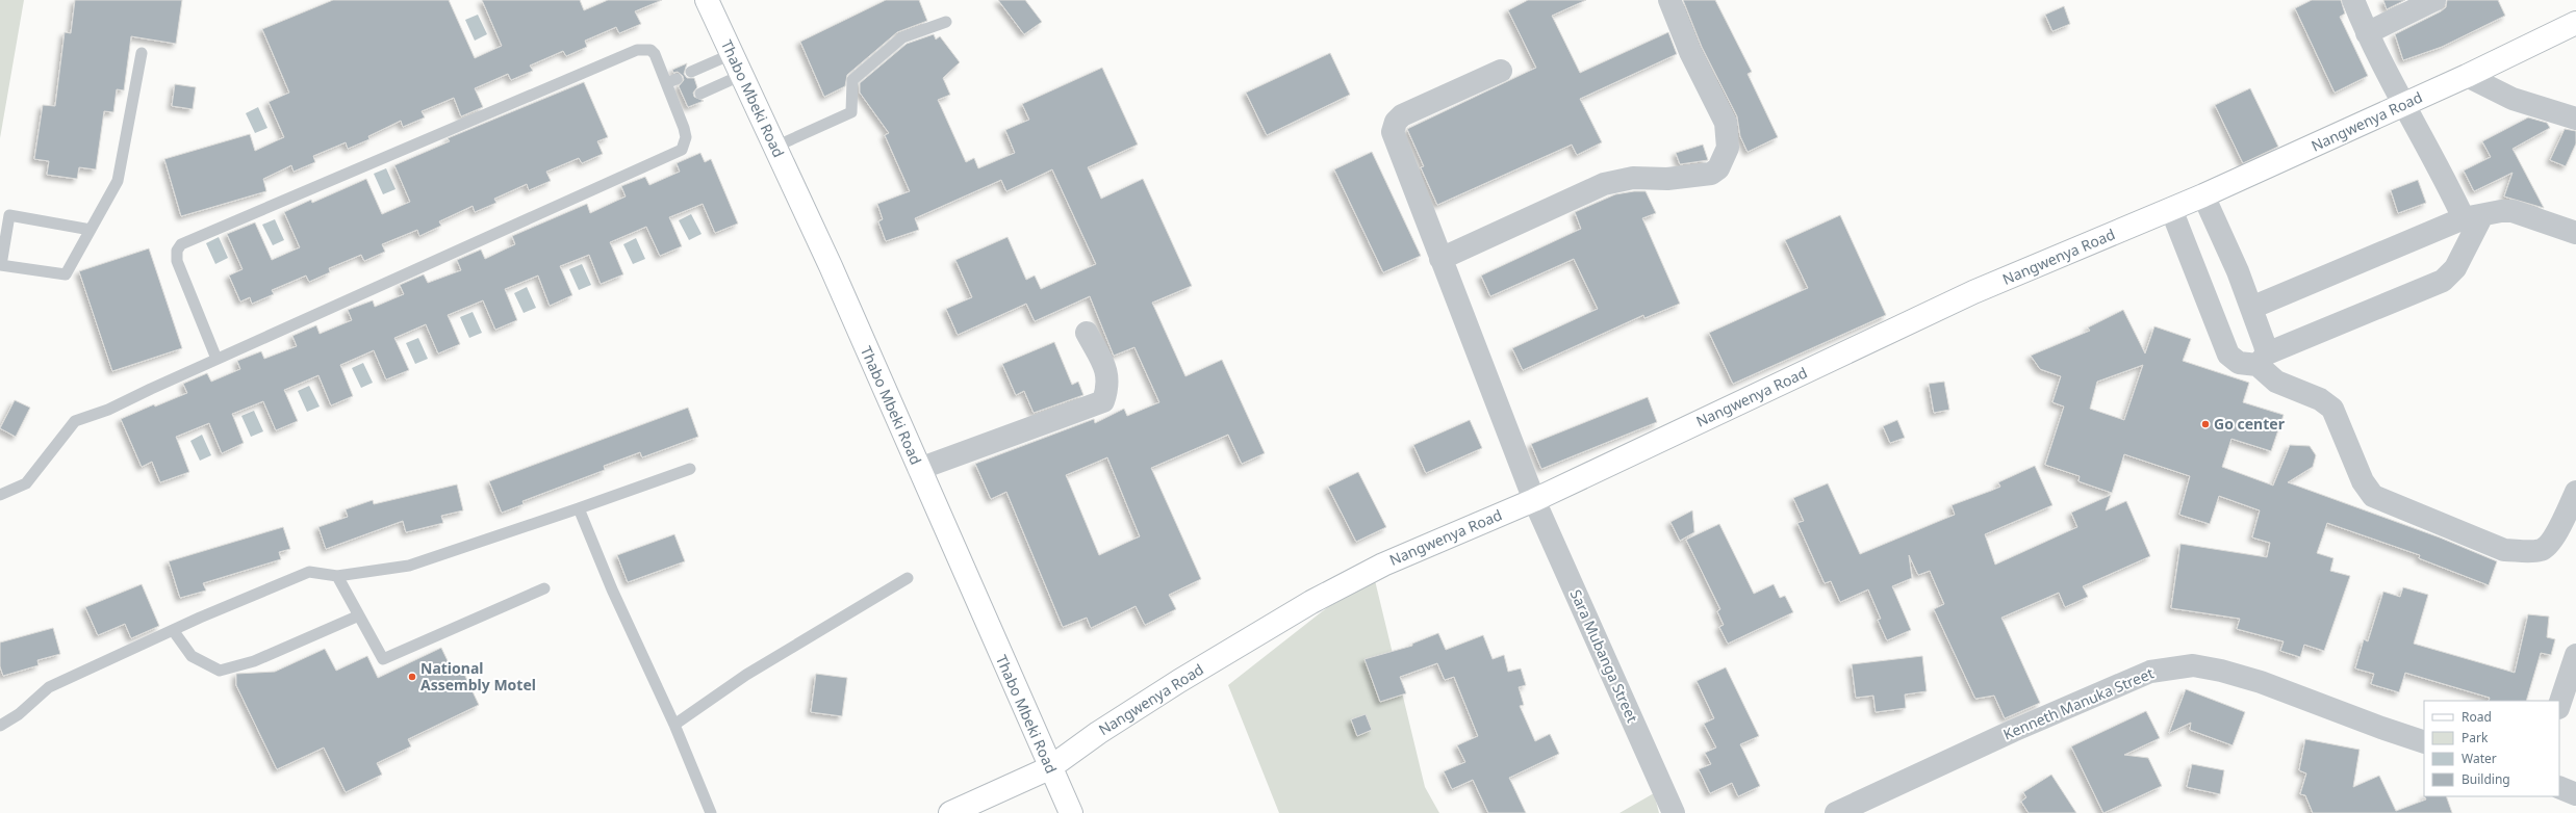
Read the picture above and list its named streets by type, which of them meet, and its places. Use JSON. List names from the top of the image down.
{
  "streets": {
    "main road": ["Thabo Mbeki Road", "Nangwenya Road"],
    "street": ["Sara Mubanga Street", "Kenneth Manuka Street"]
  },
  "crossings": [
    ["Thabo Mbeki Road", "Nangwenya Road"],
    ["Nangwenya Road", "Sara Mubanga Street"]
  ],
  "places": ["Go center", "National Assembly Motel"],
  "legend": [
    "Road",
    "Park",
    "Water",
    "Building"
  ]
}
